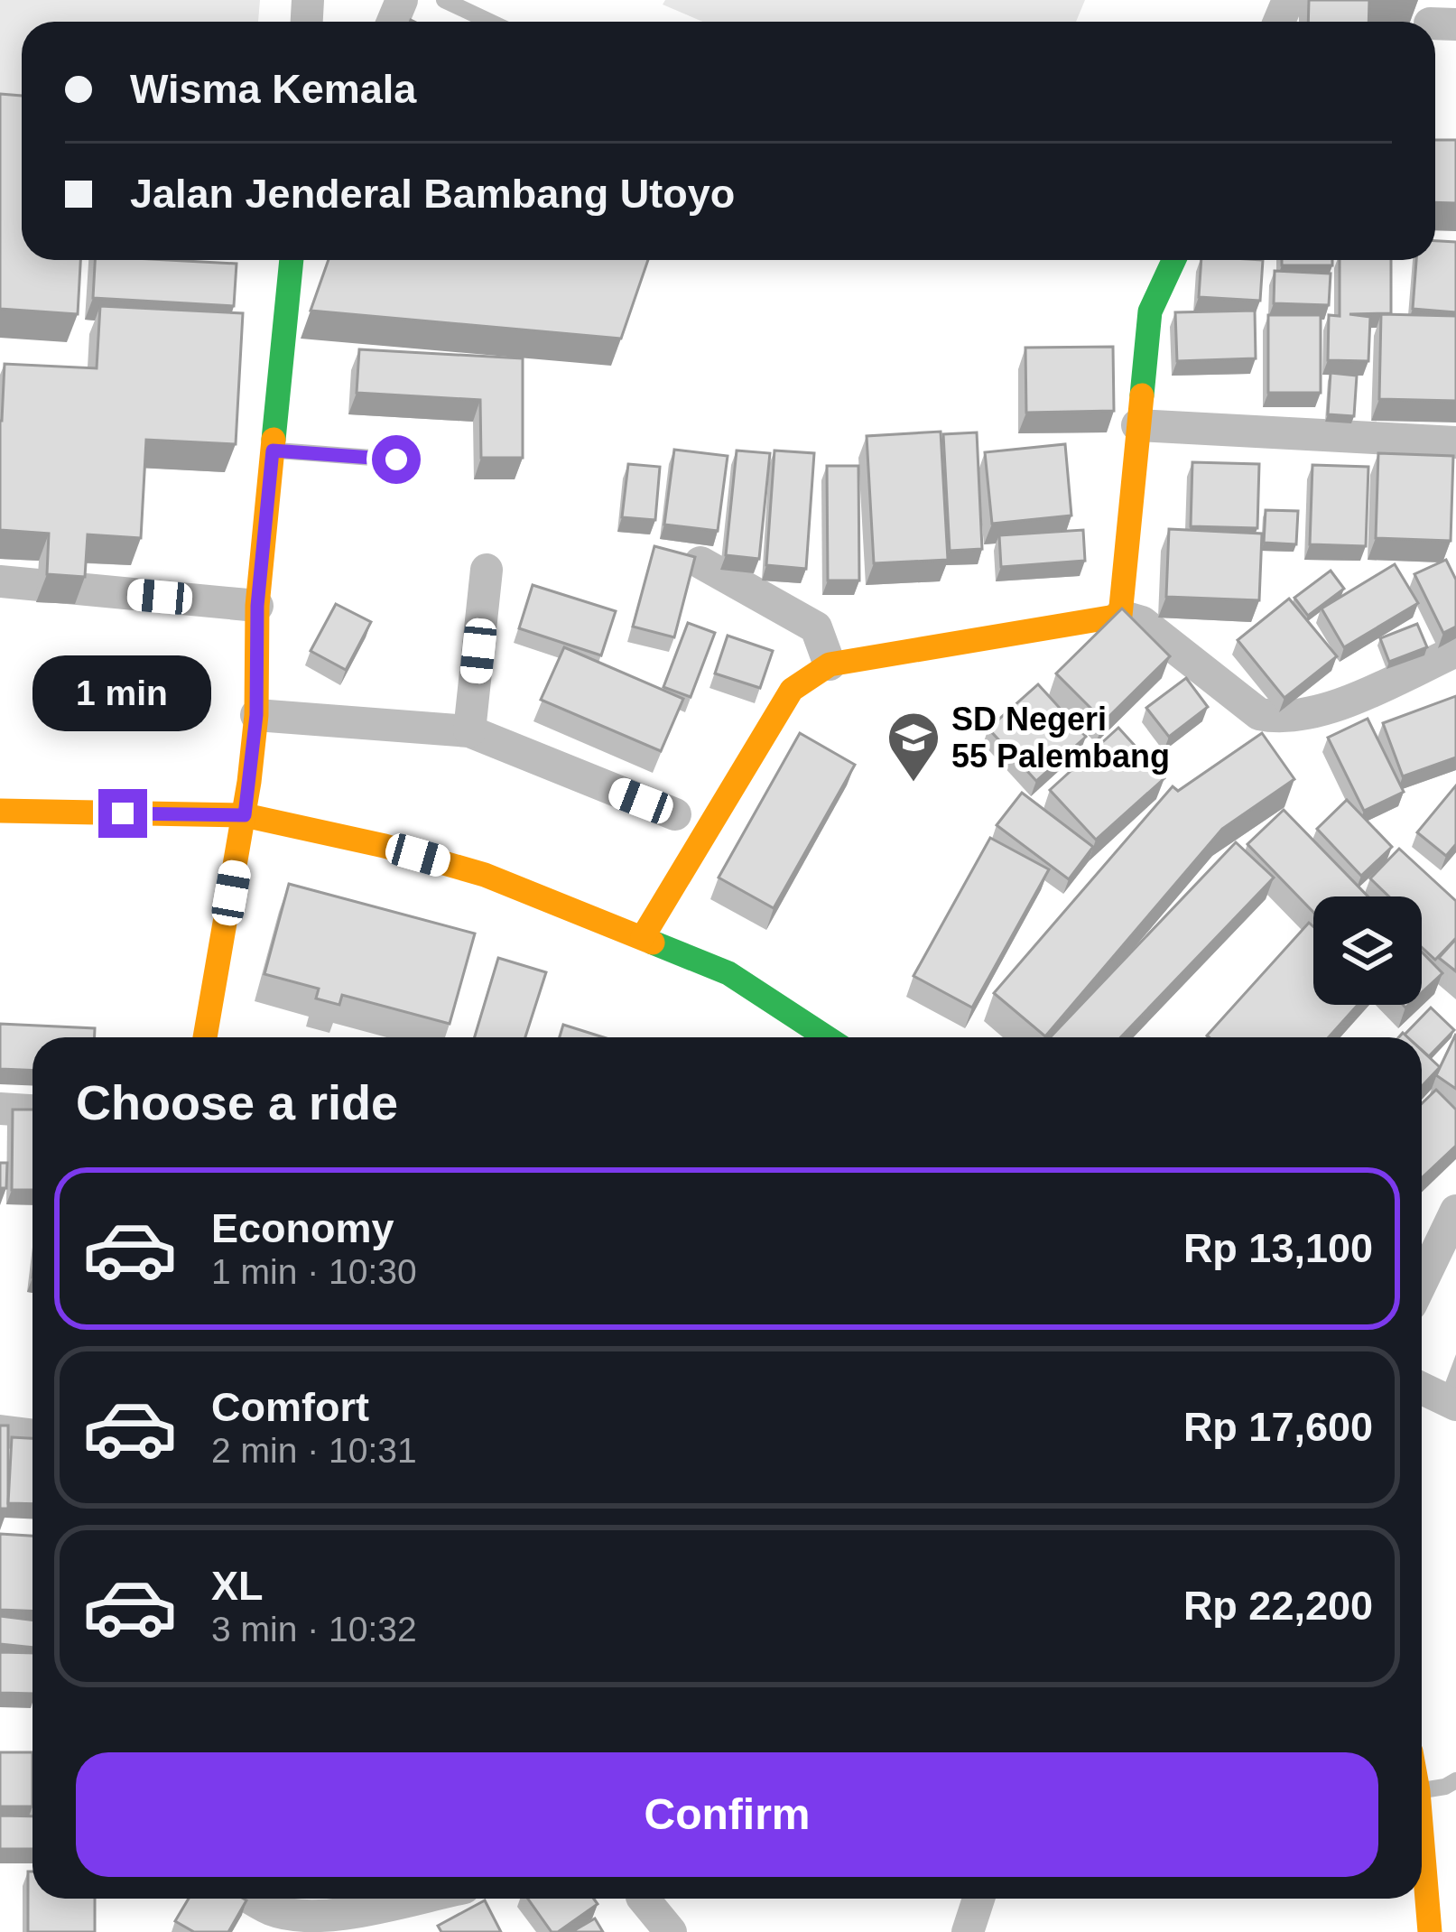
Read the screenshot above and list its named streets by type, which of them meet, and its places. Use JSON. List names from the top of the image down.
{
  "places": {
    "school or university": ["SD Negeri 55 Palembang"]
  },
  "page": {
    "banner": ["Wisma Kemala", "Jalan Jenderal Bambang Utoyo"],
    "bubble": "1 min",
    "heading": "Choose a ride",
    "list": [
      {
        "name": "Economy",
        "note": "1 min · 10:30",
        "value": "Rp 13,100"
      },
      {
        "name": "Comfort",
        "note": "2 min · 10:31",
        "value": "Rp 17,600"
      },
      {
        "name": "XL",
        "note": "3 min · 10:32",
        "value": "Rp 22,200"
      }
    ],
    "buttons": "Confirm"
  }
}
